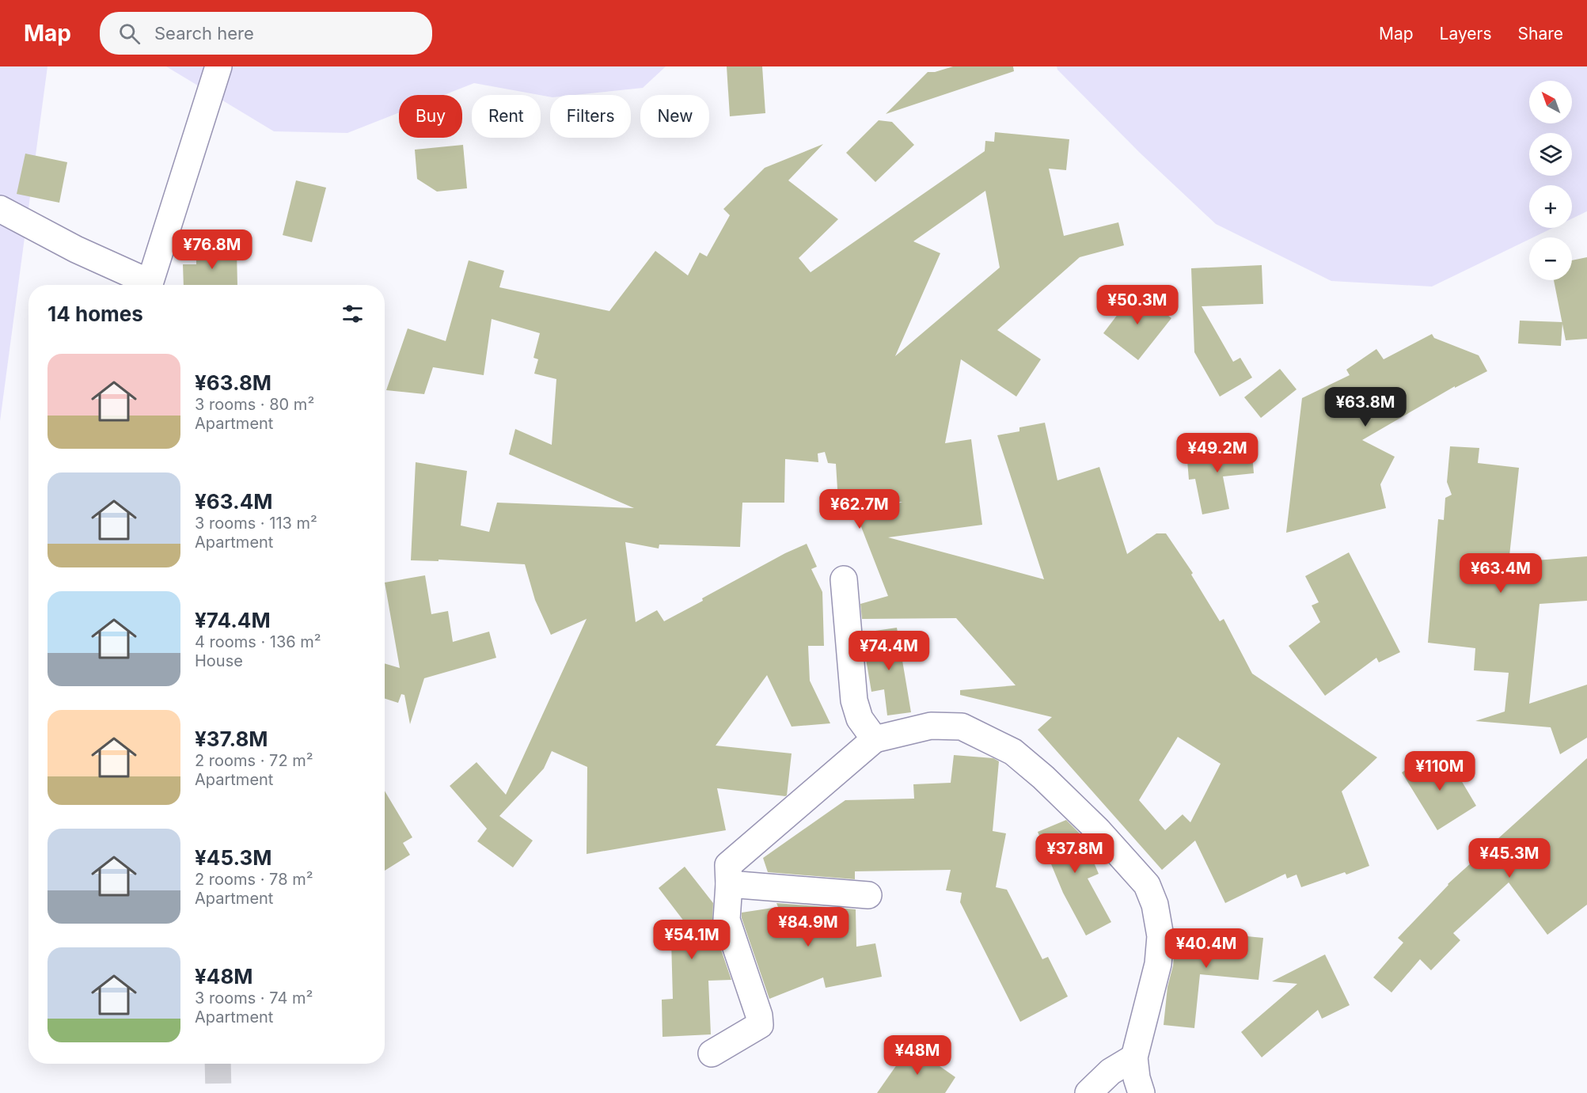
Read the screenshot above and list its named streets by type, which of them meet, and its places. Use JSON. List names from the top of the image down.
{
  "north": "top left",
  "page": {
    "header": "Map",
    "search": "Search here",
    "nav": ["Map", "Layers", "Share"],
    "map_buttons": ["+", "−"],
    "chip": [
      "Buy",
      "Rent",
      "Filters",
      "New"
    ],
    "price": [
      "¥76.8M",
      "¥50.3M",
      "¥63.8M",
      "¥49.2M",
      "¥62.7M",
      "¥63.4M",
      "¥74.4M",
      "¥110M",
      "¥37.8M",
      "¥45.3M",
      "¥84.9M",
      "¥54.1M",
      "¥40.4M",
      "¥48M"
    ],
    "heading": "14 homes",
    "list": [
      {
        "name": "¥63.8M",
        "note": "3 rooms · 80 m² · Apartment"
      },
      {
        "name": "¥63.4M",
        "note": "3 rooms · 113 m² · Apartment"
      },
      {
        "name": "¥74.4M",
        "note": "4 rooms · 136 m² · House"
      },
      {
        "name": "¥37.8M",
        "note": "2 rooms · 72 m² · Apartment"
      },
      {
        "name": "¥45.3M",
        "note": "2 rooms · 78 m² · Apartment"
      },
      {
        "name": "¥48M",
        "note": "3 rooms · 74 m² · Apartment"
      }
    ]
  }
}
